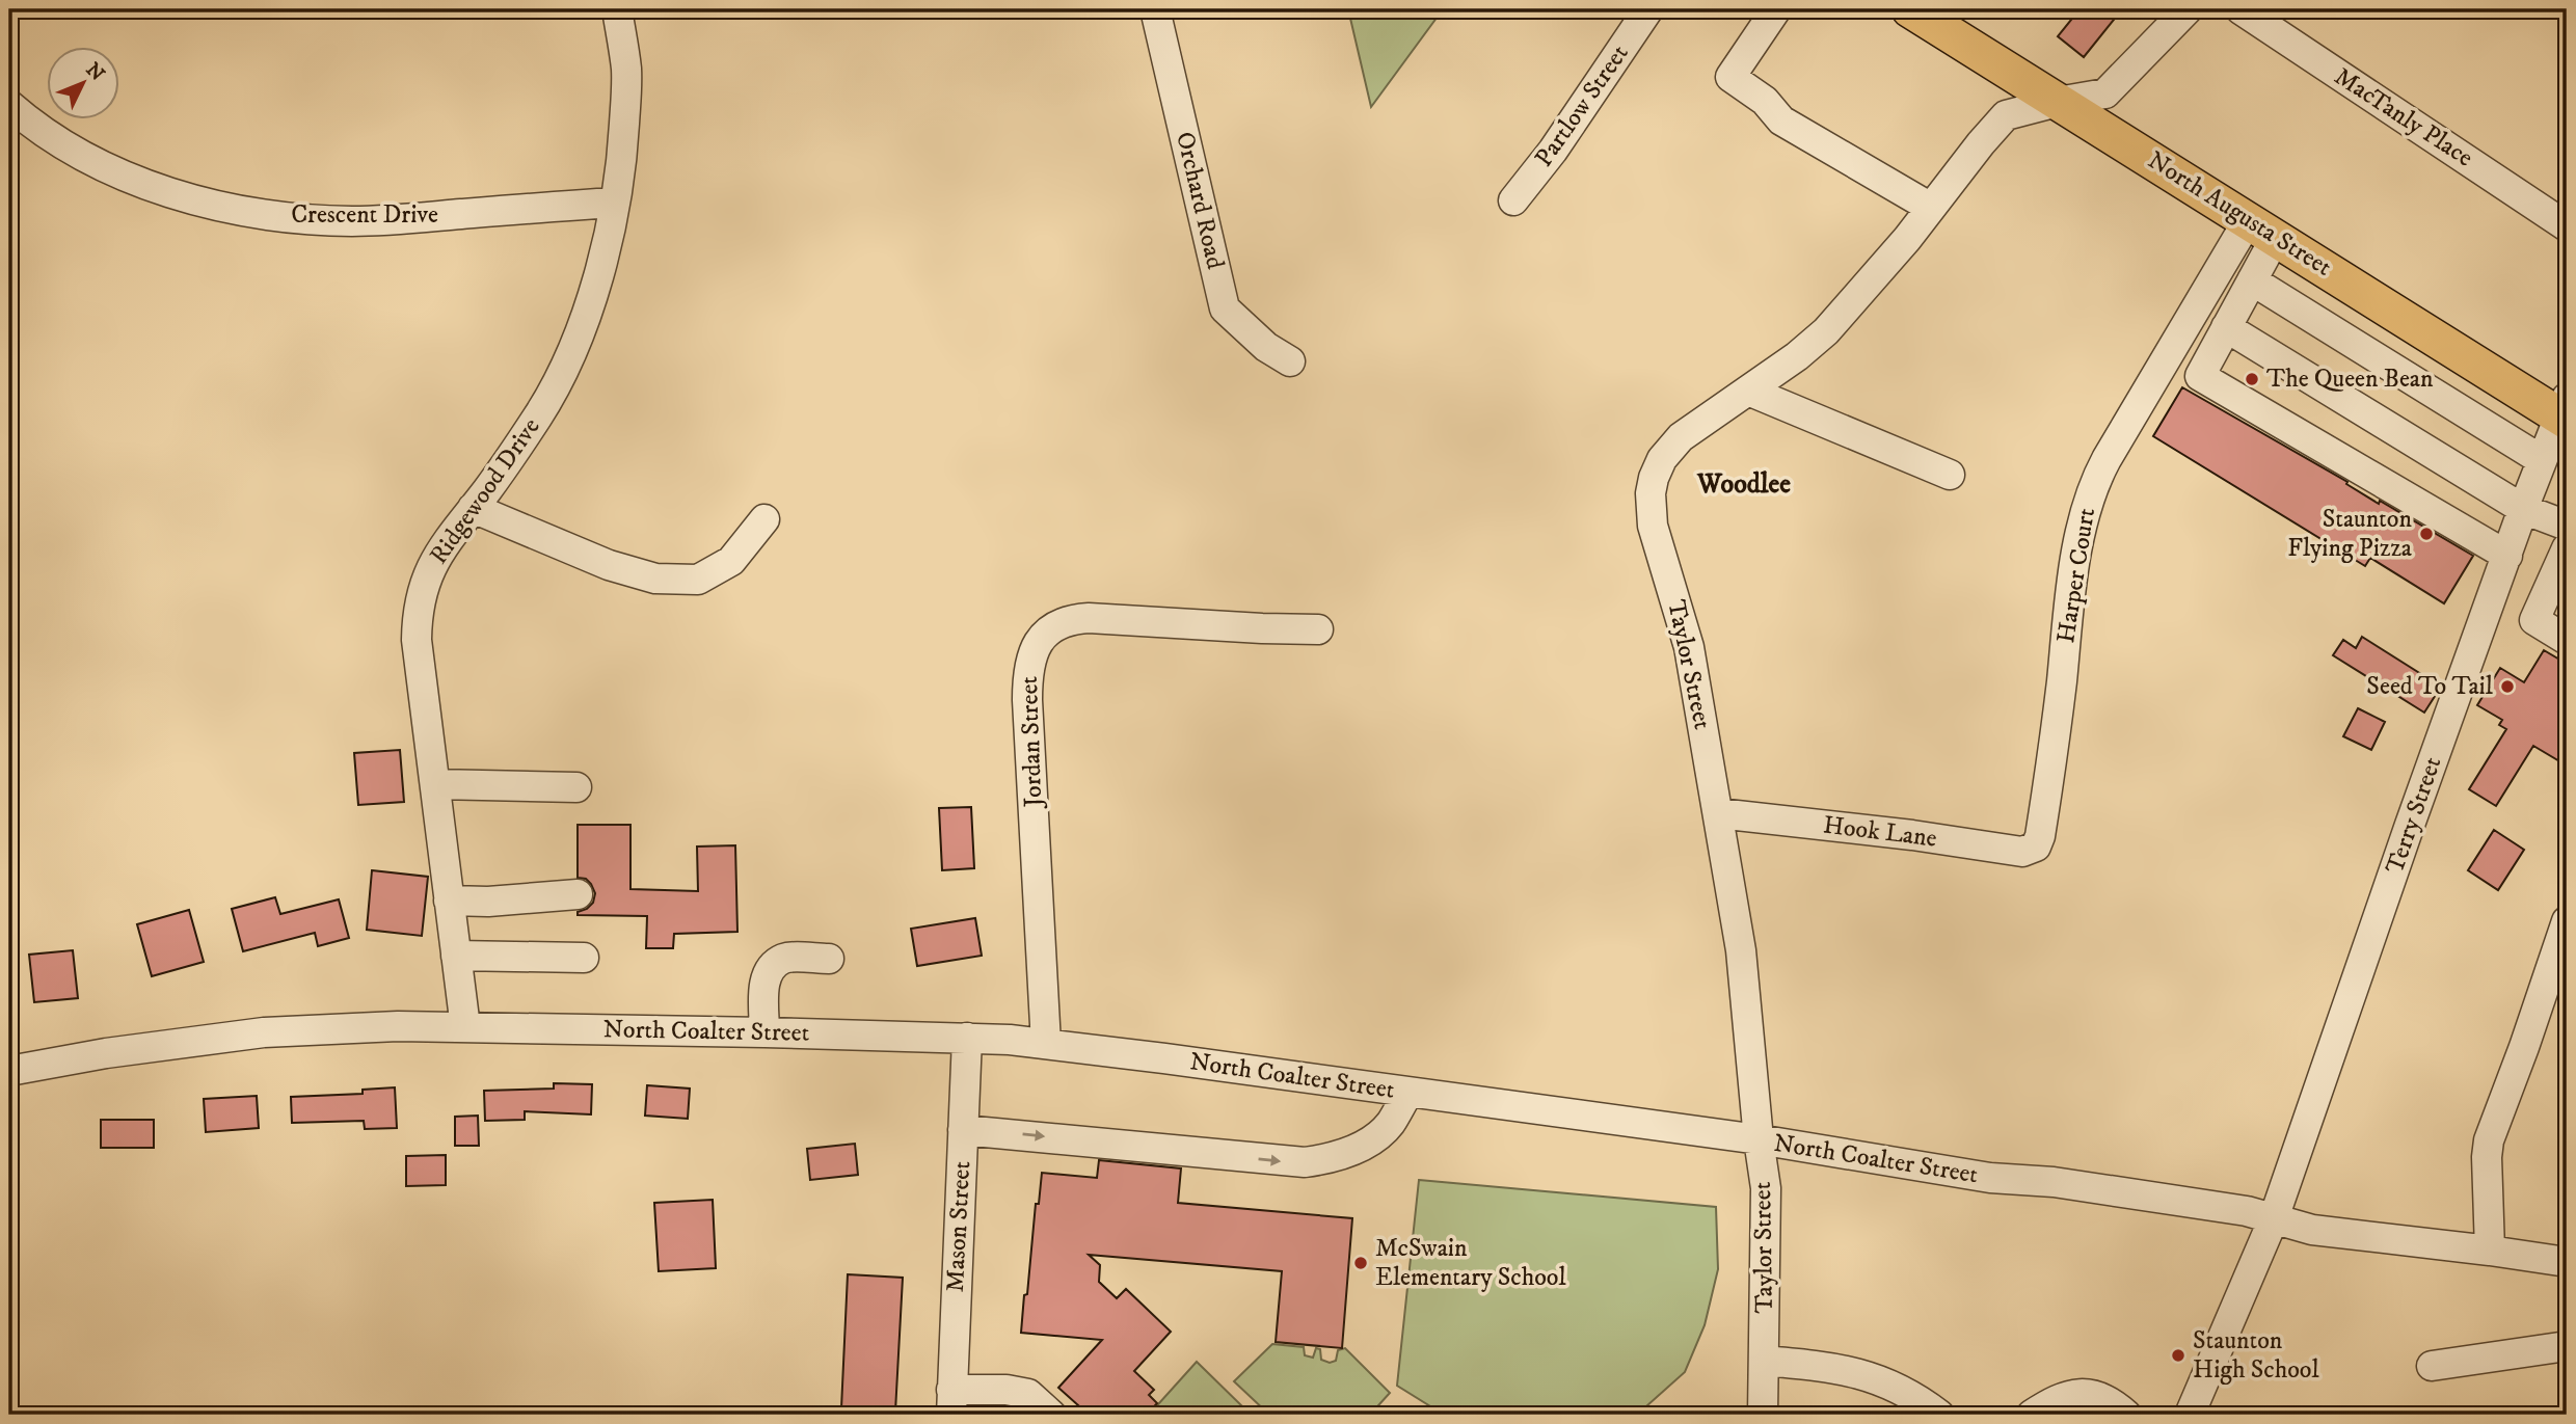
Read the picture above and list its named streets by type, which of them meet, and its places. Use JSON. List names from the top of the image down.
{
  "streets": {
    "main road": ["North Augusta Street"],
    "street": [
      "Partlow Street",
      "MacTanly Place",
      "Orchard Road",
      "Crescent Drive",
      "Ridgewood Drive",
      "Harper Court",
      "Taylor Street",
      "Jordan Street",
      "Terry Street",
      "Hook Lane",
      "North Coalter Street",
      "Mason Street"
    ]
  },
  "crossings": [
    ["North Augusta Street", "Harper Court"],
    ["North Augusta Street", "Taylor Street"],
    ["North Augusta Street", "Terry Street"],
    ["Crescent Drive", "Ridgewood Drive"],
    ["Ridgewood Drive", "North Coalter Street"],
    ["Harper Court", "Hook Lane"],
    ["Taylor Street", "Hook Lane"],
    ["Taylor Street", "North Coalter Street"],
    ["Jordan Street", "North Coalter Street"],
    ["Terry Street", "North Coalter Street"],
    ["North Coalter Street", "Mason Street"]
  ],
  "districts": ["Woodlee"],
  "places": [
    "The Queen Bean",
    "Staunton Flying Pizza",
    "Seed To Tail",
    "McSwain Elementary School",
    "Staunton High School"
  ],
  "north": "top right"
}
